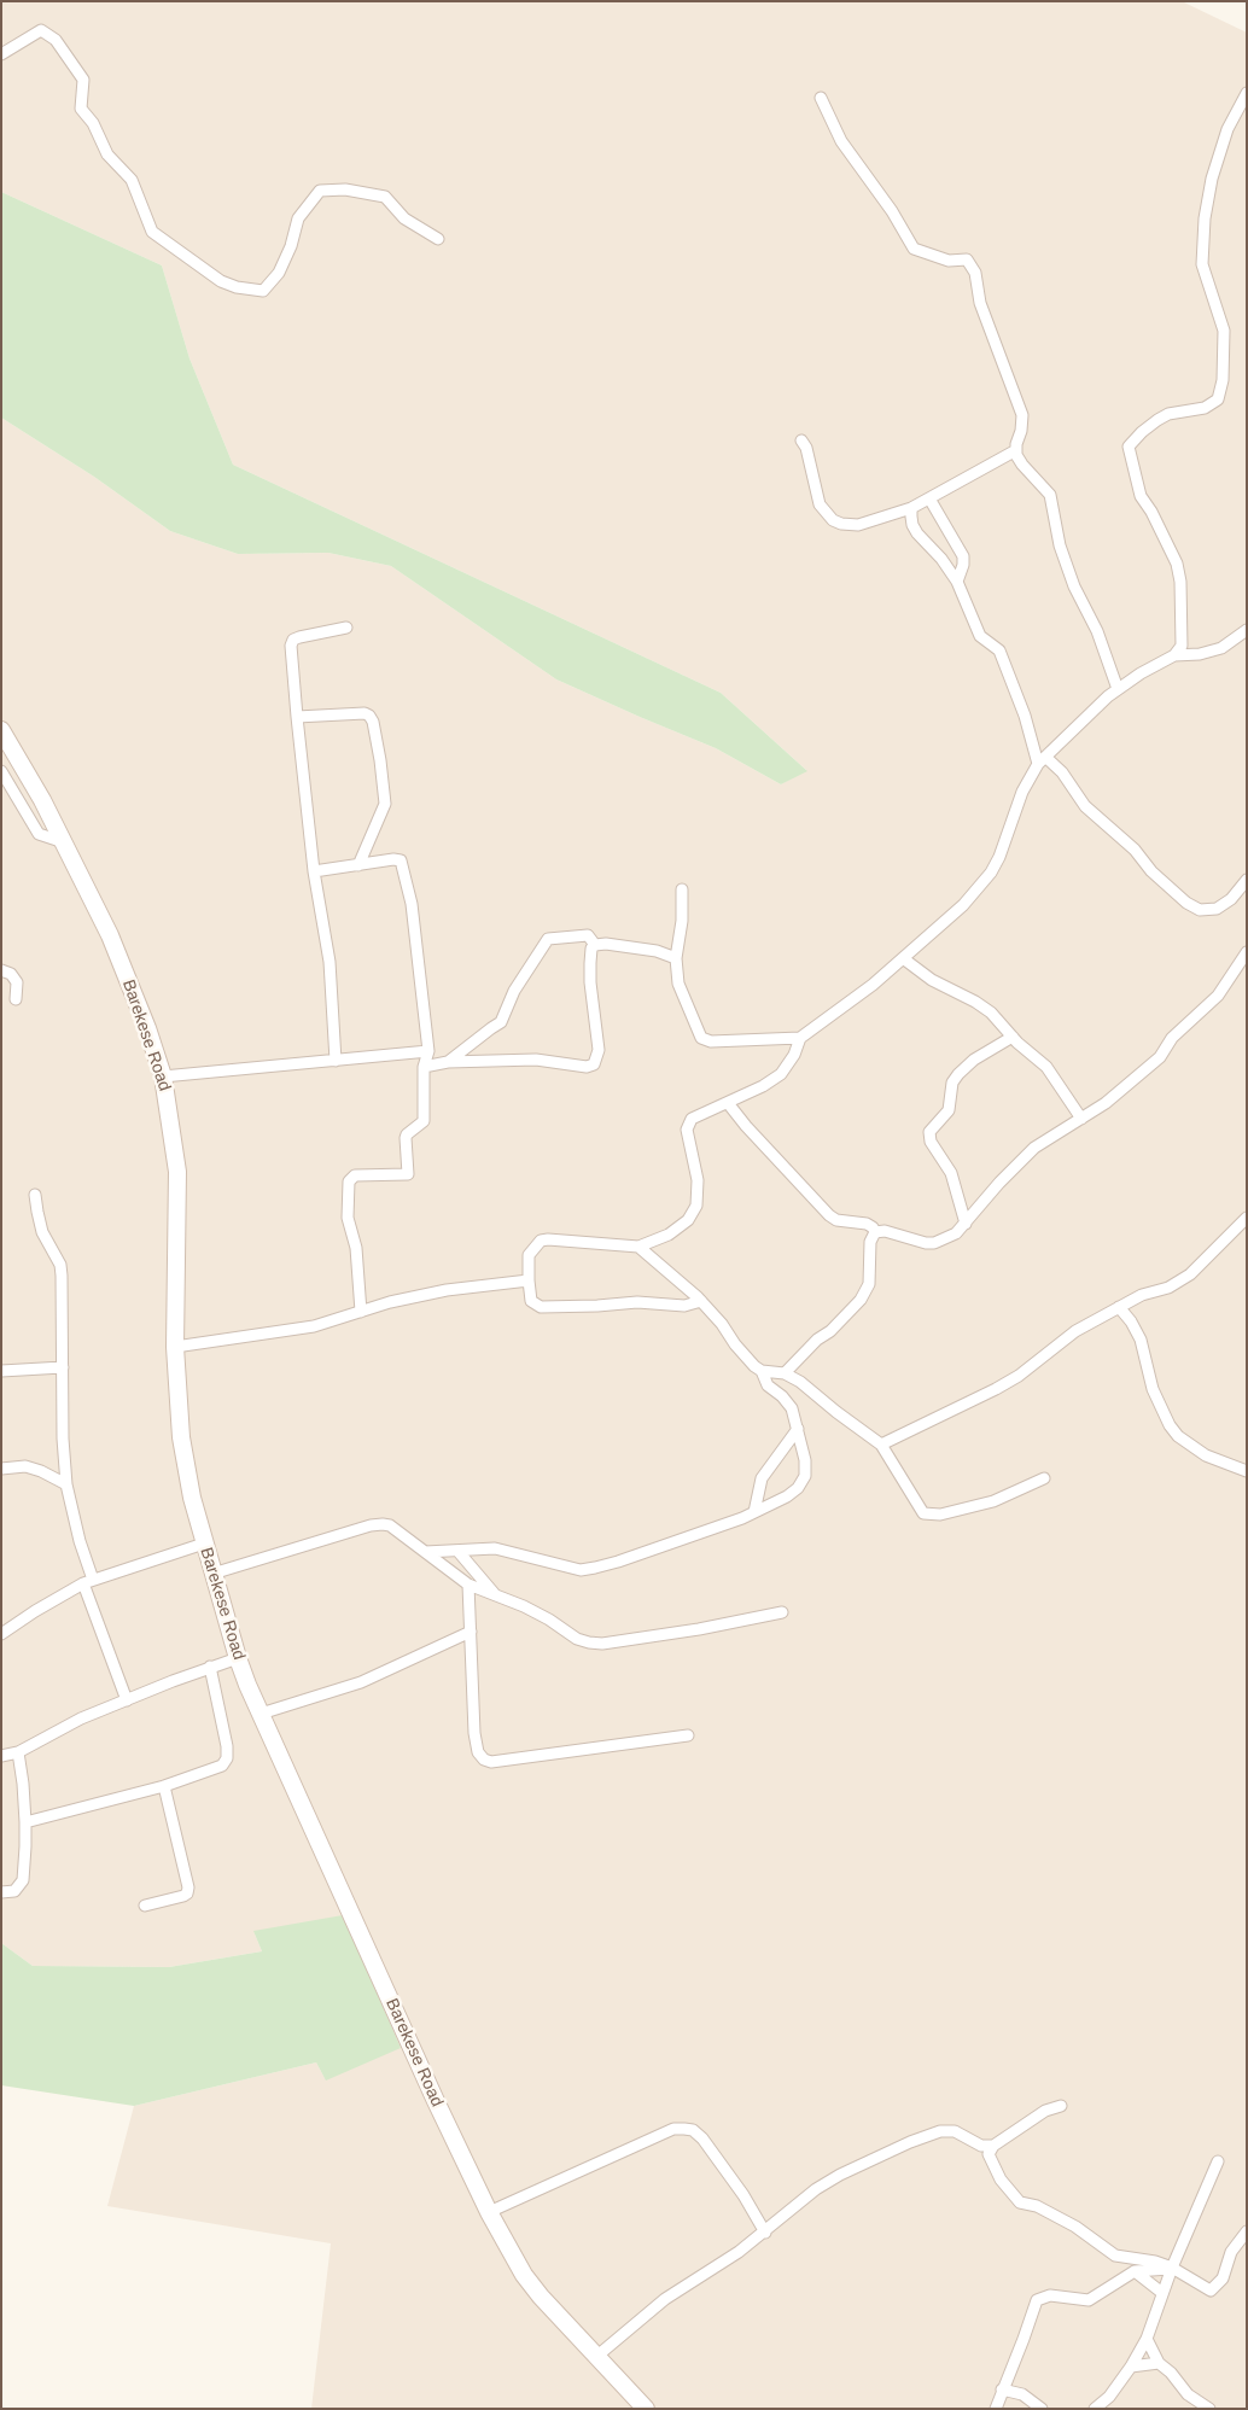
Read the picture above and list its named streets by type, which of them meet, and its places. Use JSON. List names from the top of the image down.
{
  "streets": {
    "main road": ["Barekese Road"]
  }
}
